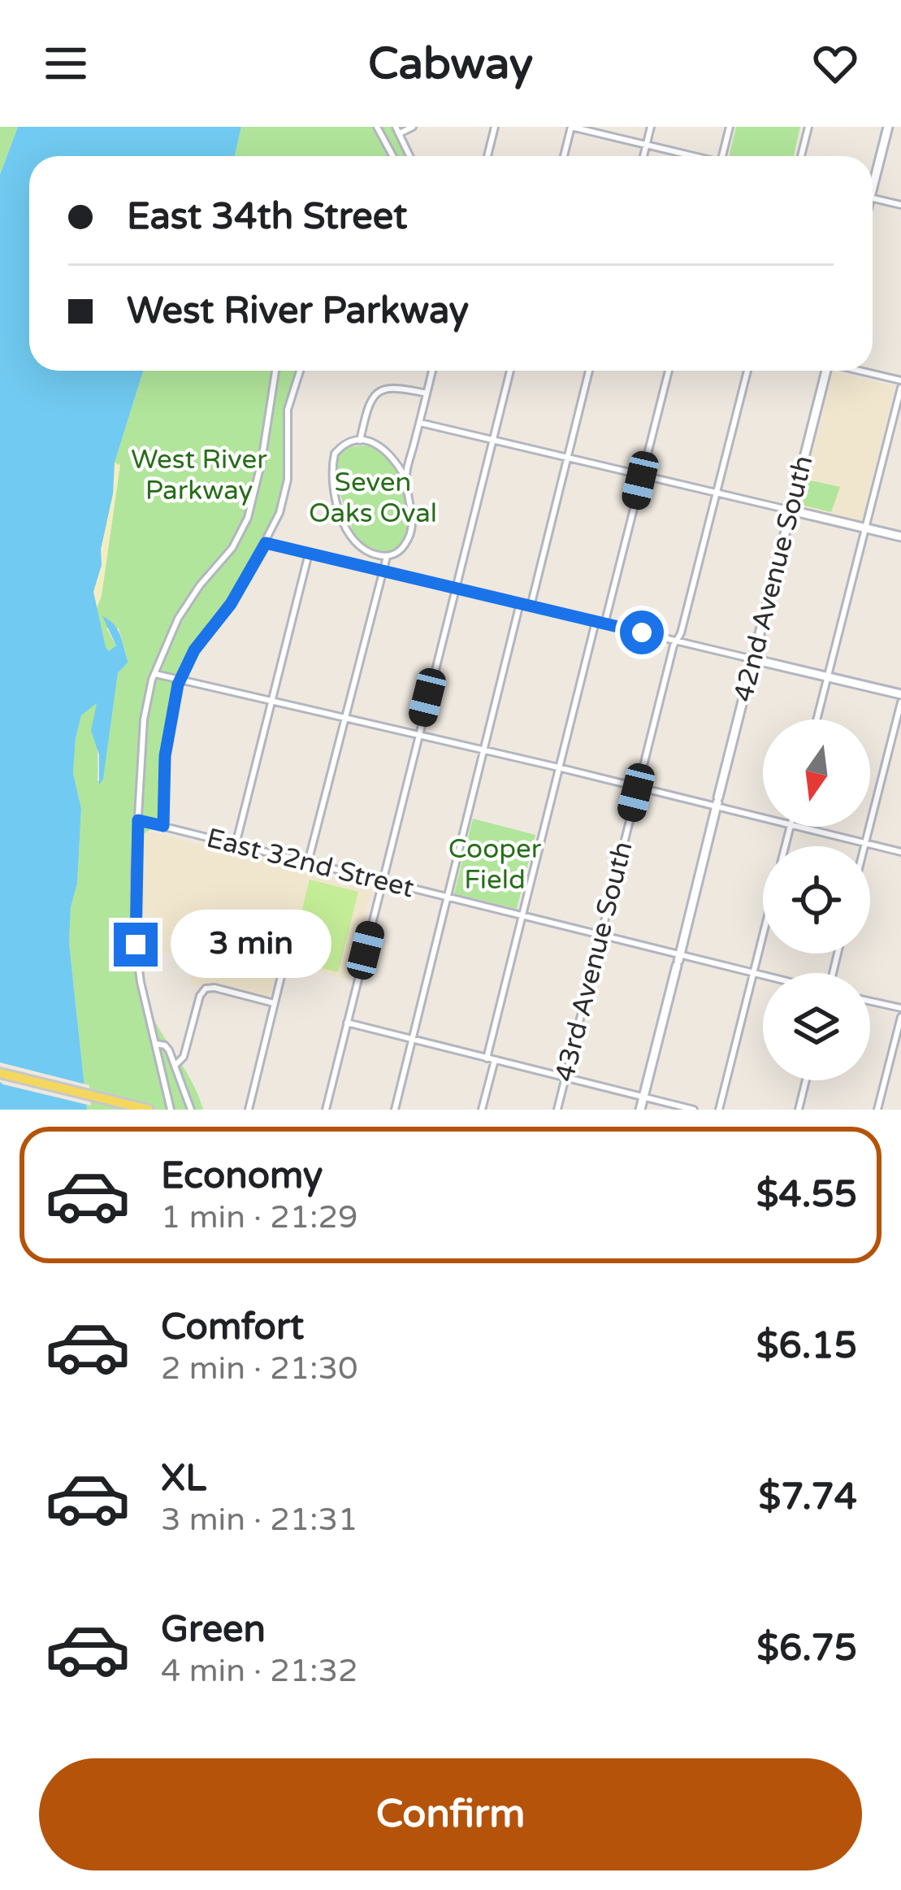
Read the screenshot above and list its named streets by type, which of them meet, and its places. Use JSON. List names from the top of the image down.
{
  "streets": {
    "street": ["42nd Avenue South", "East 32nd Street", "43rd Avenue South"]
  },
  "crossings": [
    ["42nd Avenue South", "East 32nd Street"],
    ["East 32nd Street", "43rd Avenue South"]
  ],
  "parks": ["West River Parkway", "Seven Oaks Oval", "Cooper Field"],
  "north": "bottom",
  "page": {
    "header": "Cabway",
    "banner": ["East 34th Street", "West River Parkway"],
    "bubble": "3 min",
    "list": [
      {
        "name": "Economy",
        "note": "1 min · 21:29",
        "value": "$4.55"
      },
      {
        "name": "Comfort",
        "note": "2 min · 21:30",
        "value": "$6.15"
      },
      {
        "name": "XL",
        "note": "3 min · 21:31",
        "value": "$7.74"
      },
      {
        "name": "Green",
        "note": "4 min · 21:32",
        "value": "$6.75"
      }
    ],
    "buttons": "Confirm"
  }
}
